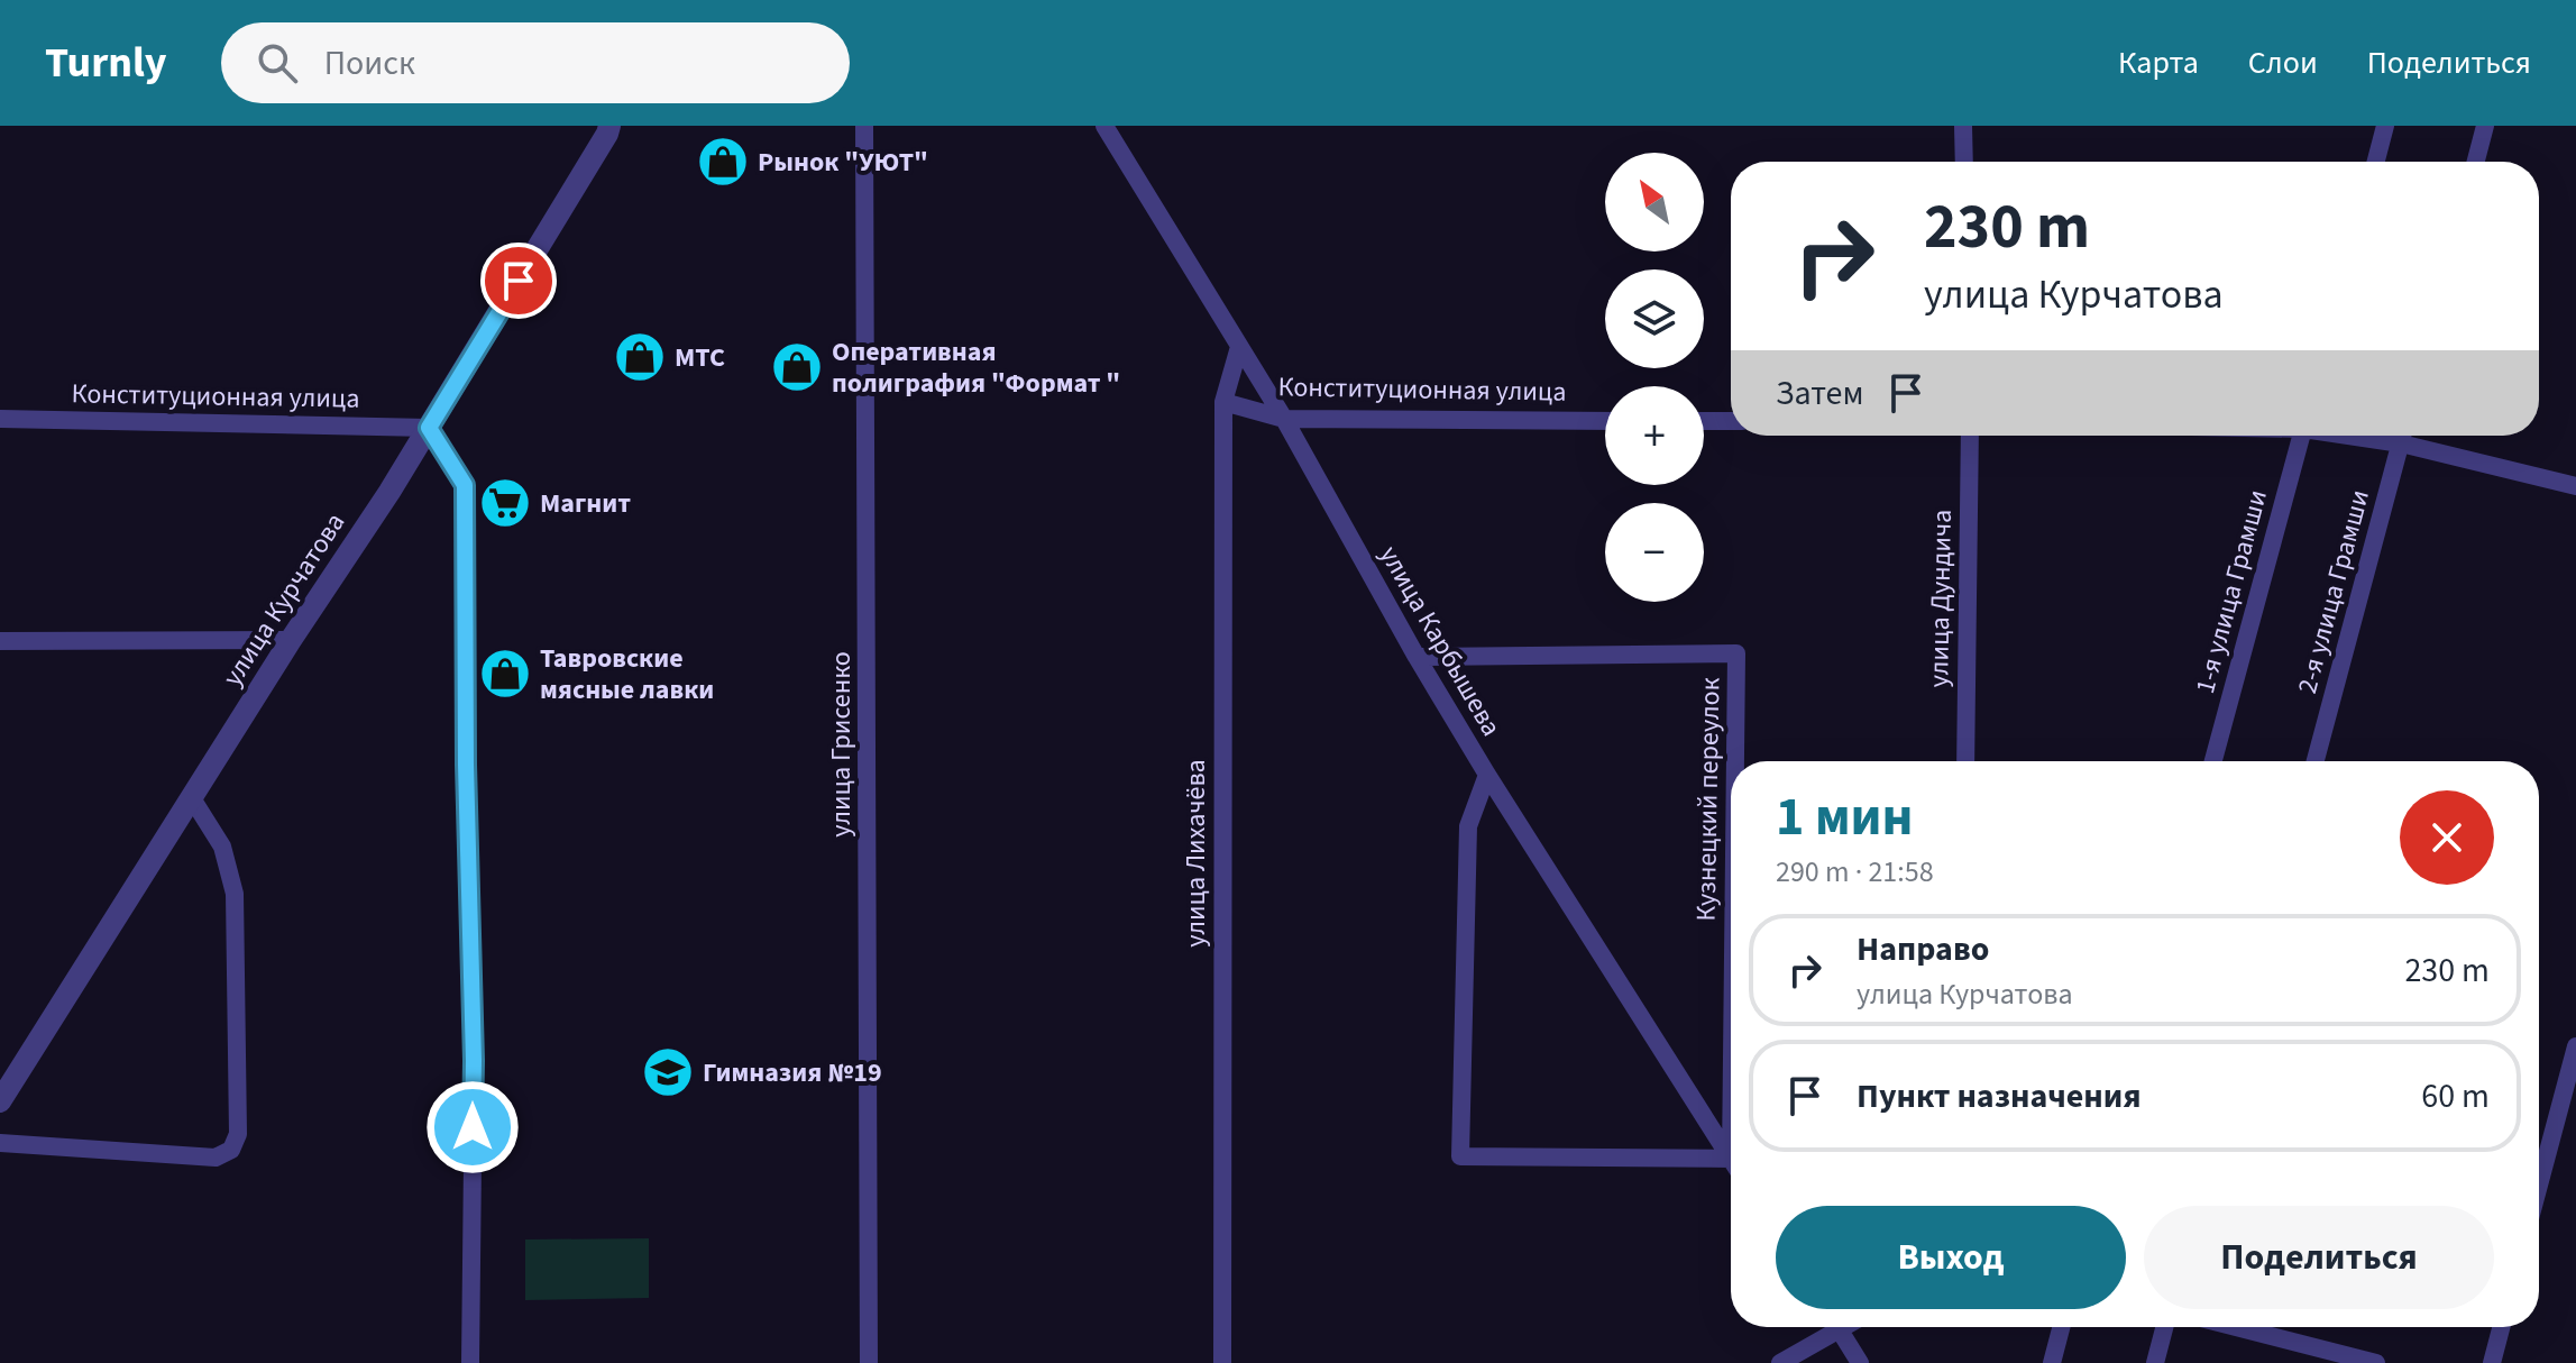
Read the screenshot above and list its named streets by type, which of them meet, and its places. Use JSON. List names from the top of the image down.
{
  "streets": {
    "street": [
      "Конституционная улица",
      "1-я улица Грамши",
      "2-я улица Грамши",
      "улица Дундича",
      "улица Курчатова",
      "улица Карбышева",
      "улица Грисенко",
      "Кузнецкий переулок",
      "улица Лихачёва"
    ]
  },
  "crossings": [
    ["Конституционная улица", "улица Курчатова"],
    ["Конституционная улица", "улица Карбышева"],
    ["Конституционная улица", "улица Лихачёва"],
    ["улица Карбышева", "Кузнецкий переулок"],
    ["улица Карбышева", "улица Лихачёва"]
  ],
  "places": {
    "shop": [
      "Рынок \"УЮТ\"",
      "МТС",
      "Оперативная полиграфия \"Формат \"",
      "Тавровские мясные лавки"
    ],
    "supermarket": ["Магнит"],
    "school or university": ["Гимназия №19"]
  },
  "north": "top left",
  "page": {
    "header": "Turnly",
    "search": "Поиск",
    "nav": ["Карта", "Слои", "Поделиться"],
    "map_buttons": ["+", "−"],
    "turn": ["230 m", "улица Курчатова"],
    "then": "Затем",
    "heading": ["1 мин", "290 m · 21:58"],
    "list": [
      {
        "name": "Направо",
        "note": "улица Курчатова",
        "value": "230 m"
      },
      {
        "name": "Пункт назначения",
        "value": "60 m"
      }
    ],
    "buttons": ["Выход", "Поделиться"]
  }
}
